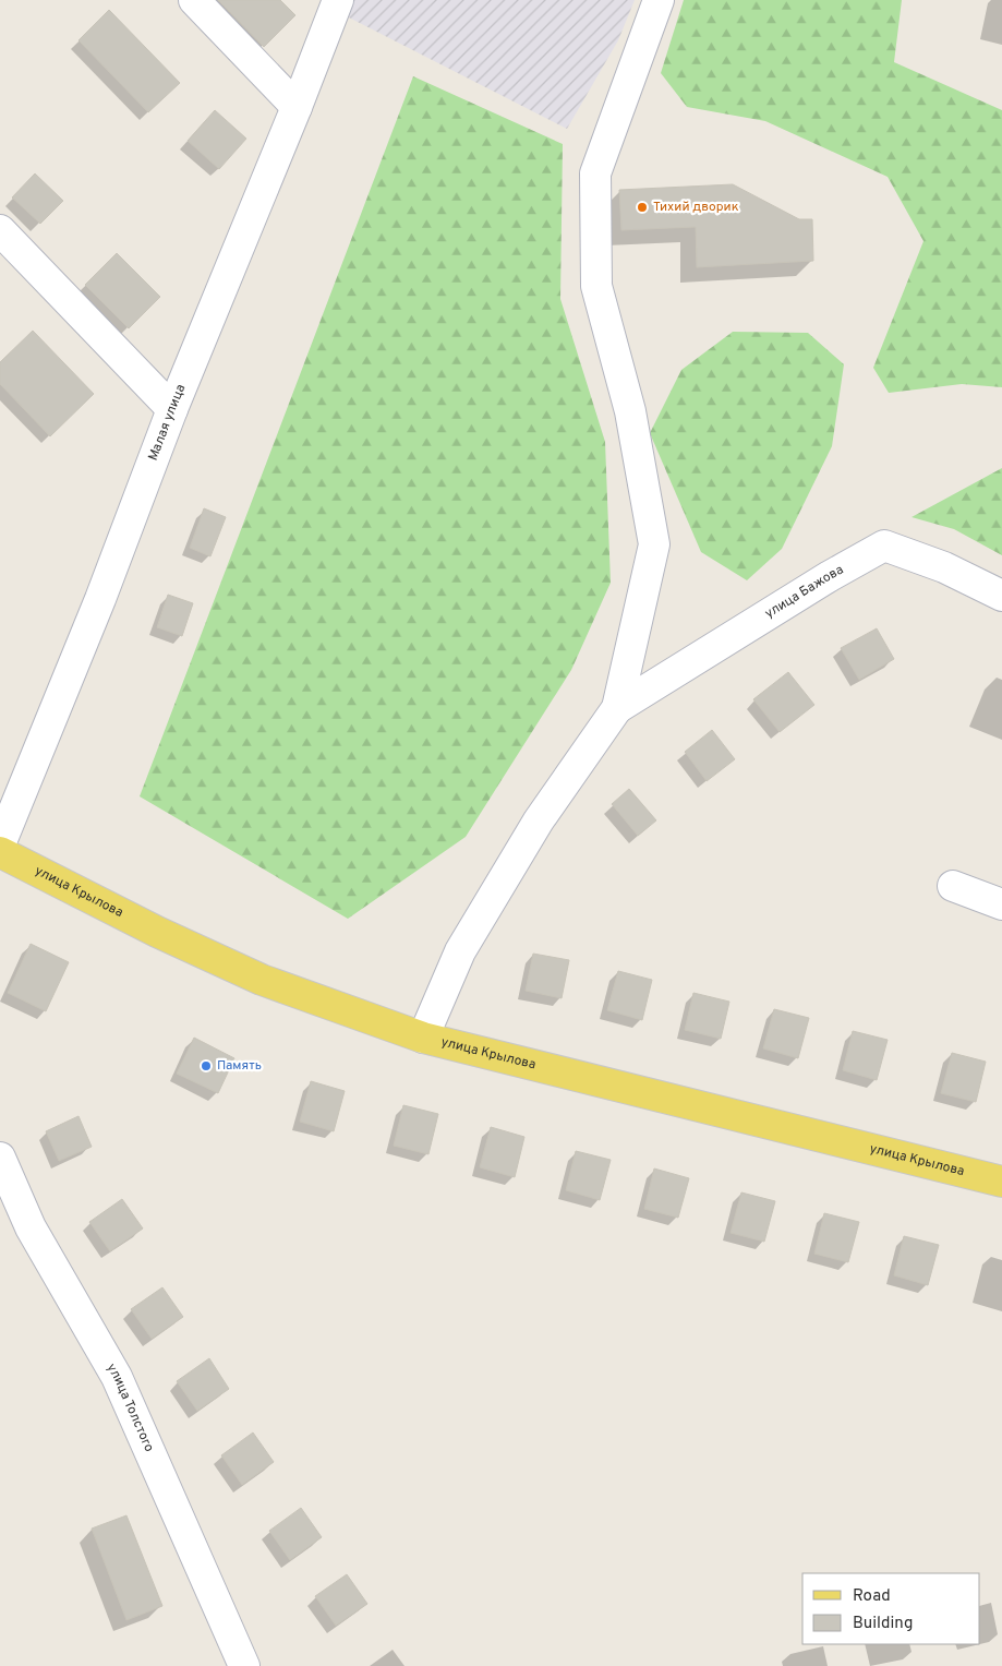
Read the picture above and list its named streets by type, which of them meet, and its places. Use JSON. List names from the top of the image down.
{
  "streets": {
    "main road": ["улица Крылова"],
    "street": ["Малая улица", "улица Бажова", "улица Толстого"]
  },
  "places": ["Тихий дворик", "Память"],
  "legend": ["Road", "Building"]
}
